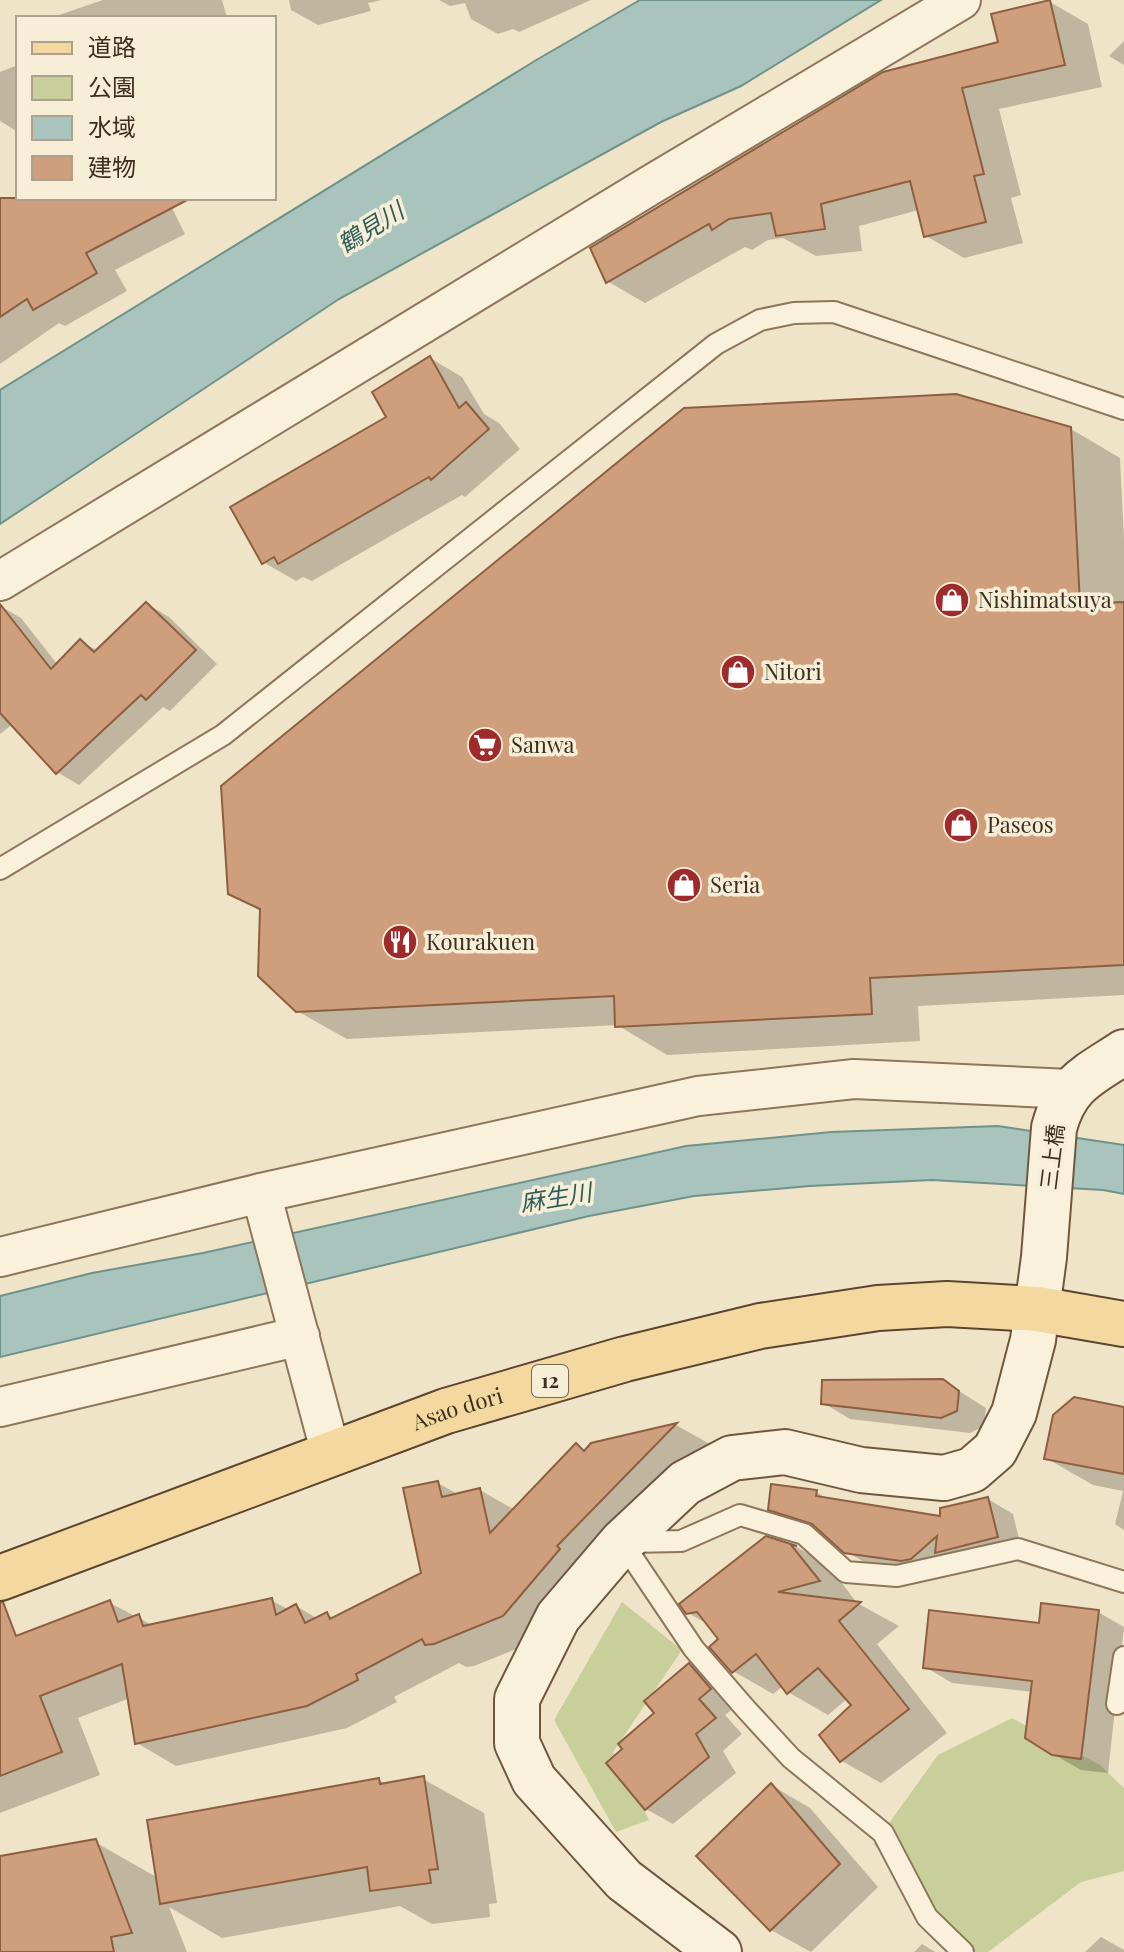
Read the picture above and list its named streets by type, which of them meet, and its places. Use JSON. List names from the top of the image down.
{
  "streets": {
    "main road": ["12", "Asao dori"],
    "street": ["三上橋"]
  },
  "crossings": [
    ["三上橋", "Asao dori"]
  ],
  "water": ["鶴見川", "麻生川"],
  "places": {
    "shop": [
      "Nishimatsuya",
      "Nitori",
      "Paseos",
      "Seria"
    ],
    "supermarket": ["Sanwa"],
    "restaurant": ["Kourakuen"]
  },
  "legend": [
    "道路",
    "公園",
    "水域",
    "建物"
  ]
}
